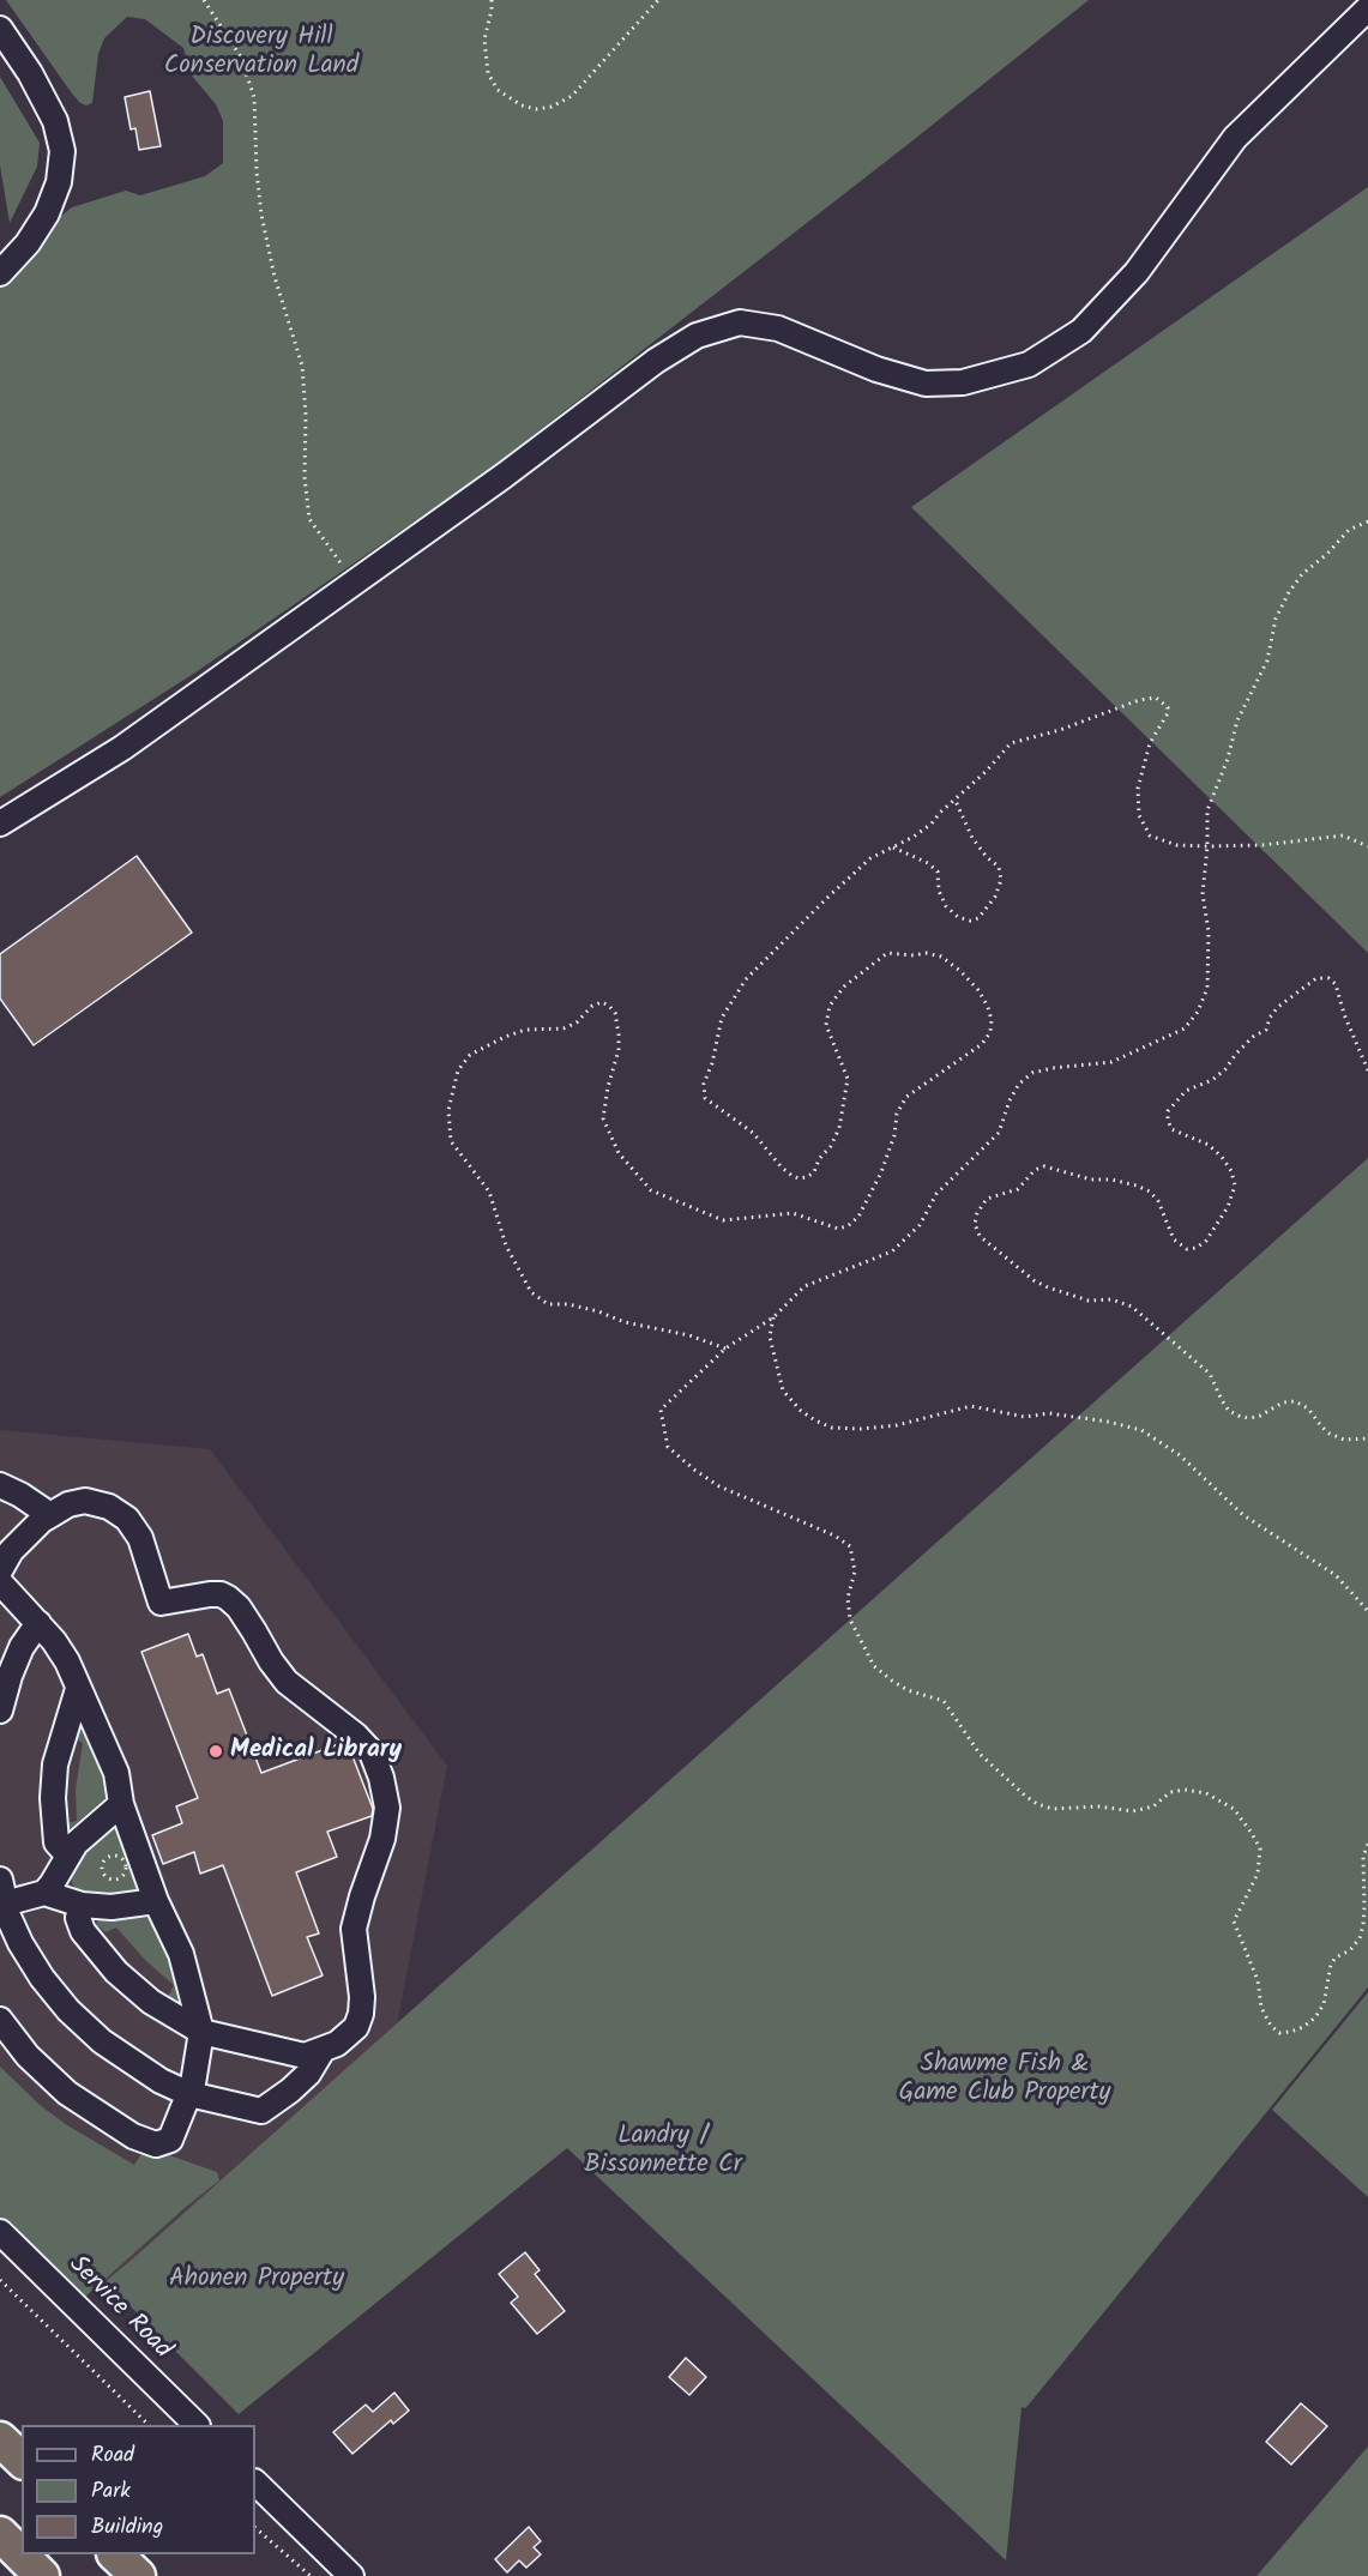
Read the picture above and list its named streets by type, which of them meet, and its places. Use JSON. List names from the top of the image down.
{
  "streets": {
    "street": ["Service Road"]
  },
  "parks": [
    "Discovery Hill Conservation Land",
    "Shawme Fish & Game Club Property",
    "Landry / Bissonnette Cr",
    "Ahonen Property"
  ],
  "places": ["Medical Library"],
  "legend": ["Road", "Park", "Building"]
}
